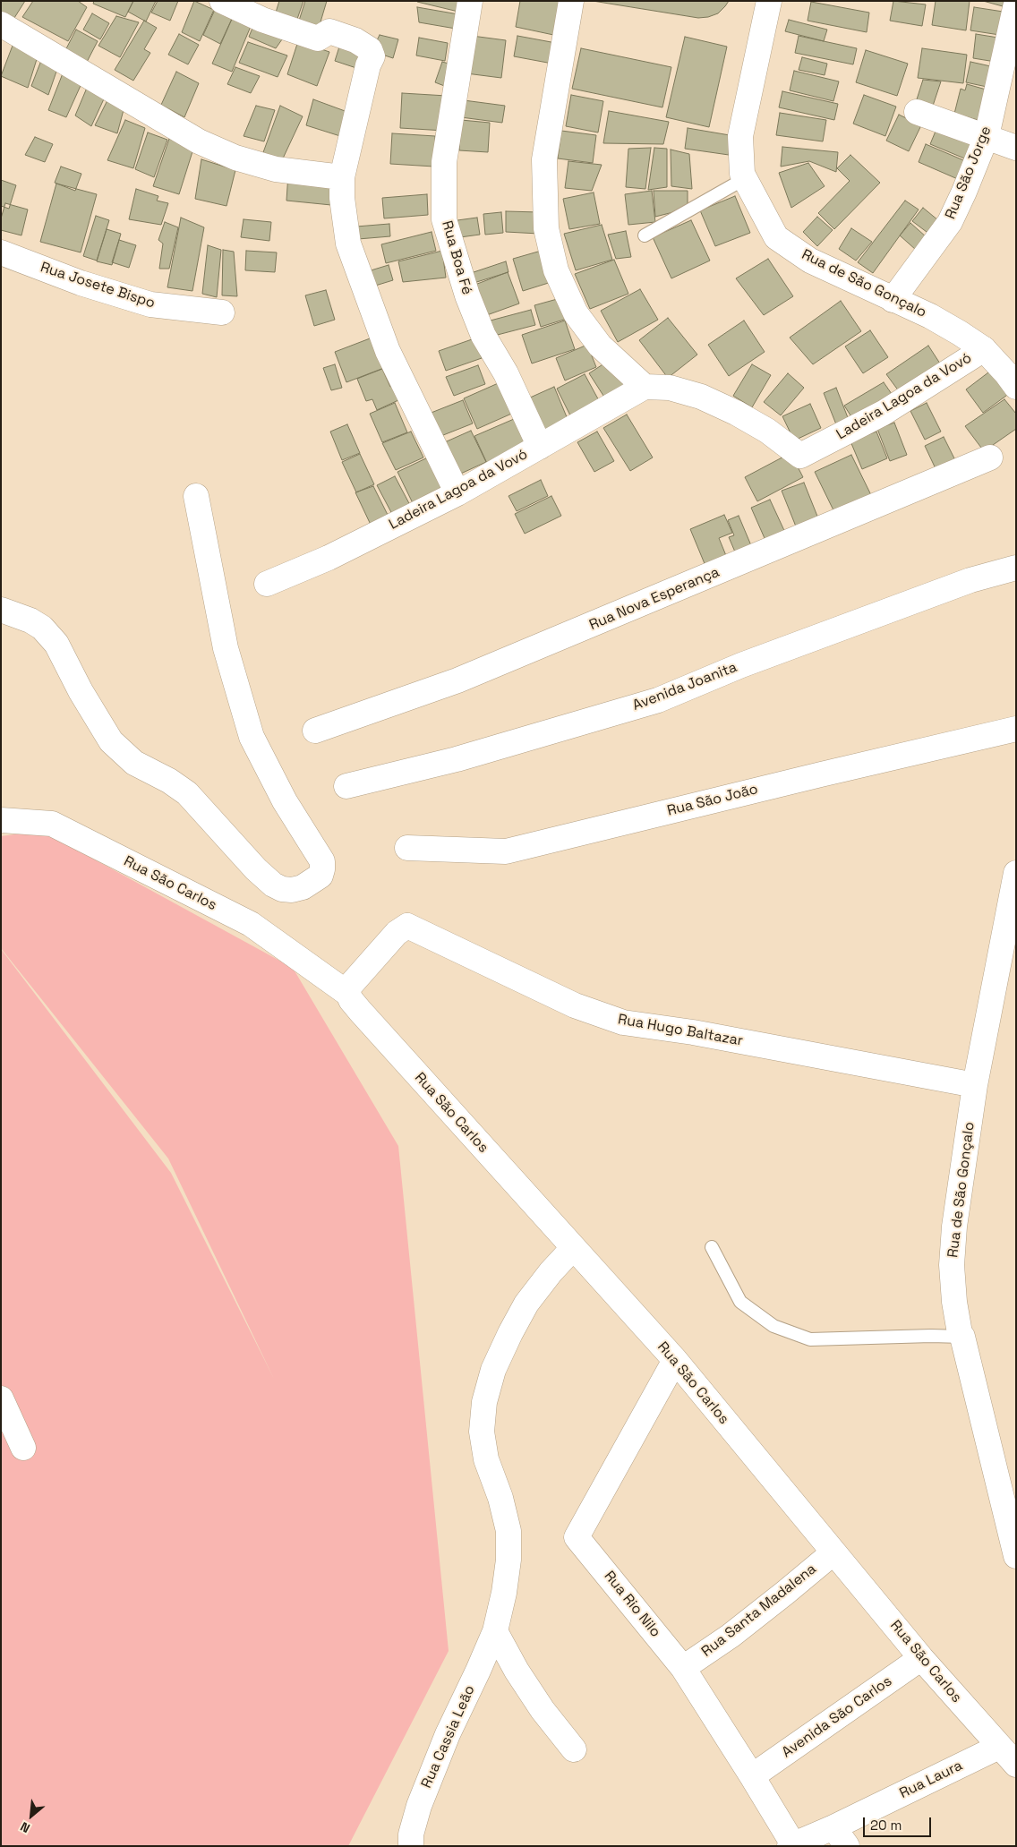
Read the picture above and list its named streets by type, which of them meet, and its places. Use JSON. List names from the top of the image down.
{
  "streets": {
    "street": [
      "Rua São Jorge",
      "Rua Boa Fé",
      "Rua de São Gonçalo",
      "Rua Josete Bispo",
      "Ladeira Lagoa da Vovó",
      "Rua Nova Esperança",
      "Avenida Joanita",
      "Rua São João",
      "Rua São Carlos",
      "Rua Hugo Baltazar",
      "Rua Rio Nilo",
      "Rua Santa Madalena",
      "Avenida São Carlos",
      "Rua Cassia Leão",
      "Rua Laura"
    ]
  },
  "crossings": [
    ["Rua São Jorge", "Rua de São Gonçalo"],
    ["Rua Boa Fé", "Ladeira Lagoa da Vovó"],
    ["Rua de São Gonçalo", "Ladeira Lagoa da Vovó"],
    ["Rua de São Gonçalo", "Rua Hugo Baltazar"],
    ["Rua São Carlos", "Rua Hugo Baltazar"],
    ["Rua São Carlos", "Rua Rio Nilo"],
    ["Rua São Carlos", "Rua Santa Madalena"],
    ["Rua São Carlos", "Avenida São Carlos"],
    ["Rua São Carlos", "Rua Cassia Leão"],
    ["Rua São Carlos", "Rua Laura"],
    ["Rua Rio Nilo", "Rua Santa Madalena"],
    ["Rua Rio Nilo", "Avenida São Carlos"],
    ["Rua Rio Nilo", "Rua Laura"]
  ],
  "scale_bar": "20 m",
  "north": "bottom left"
}
